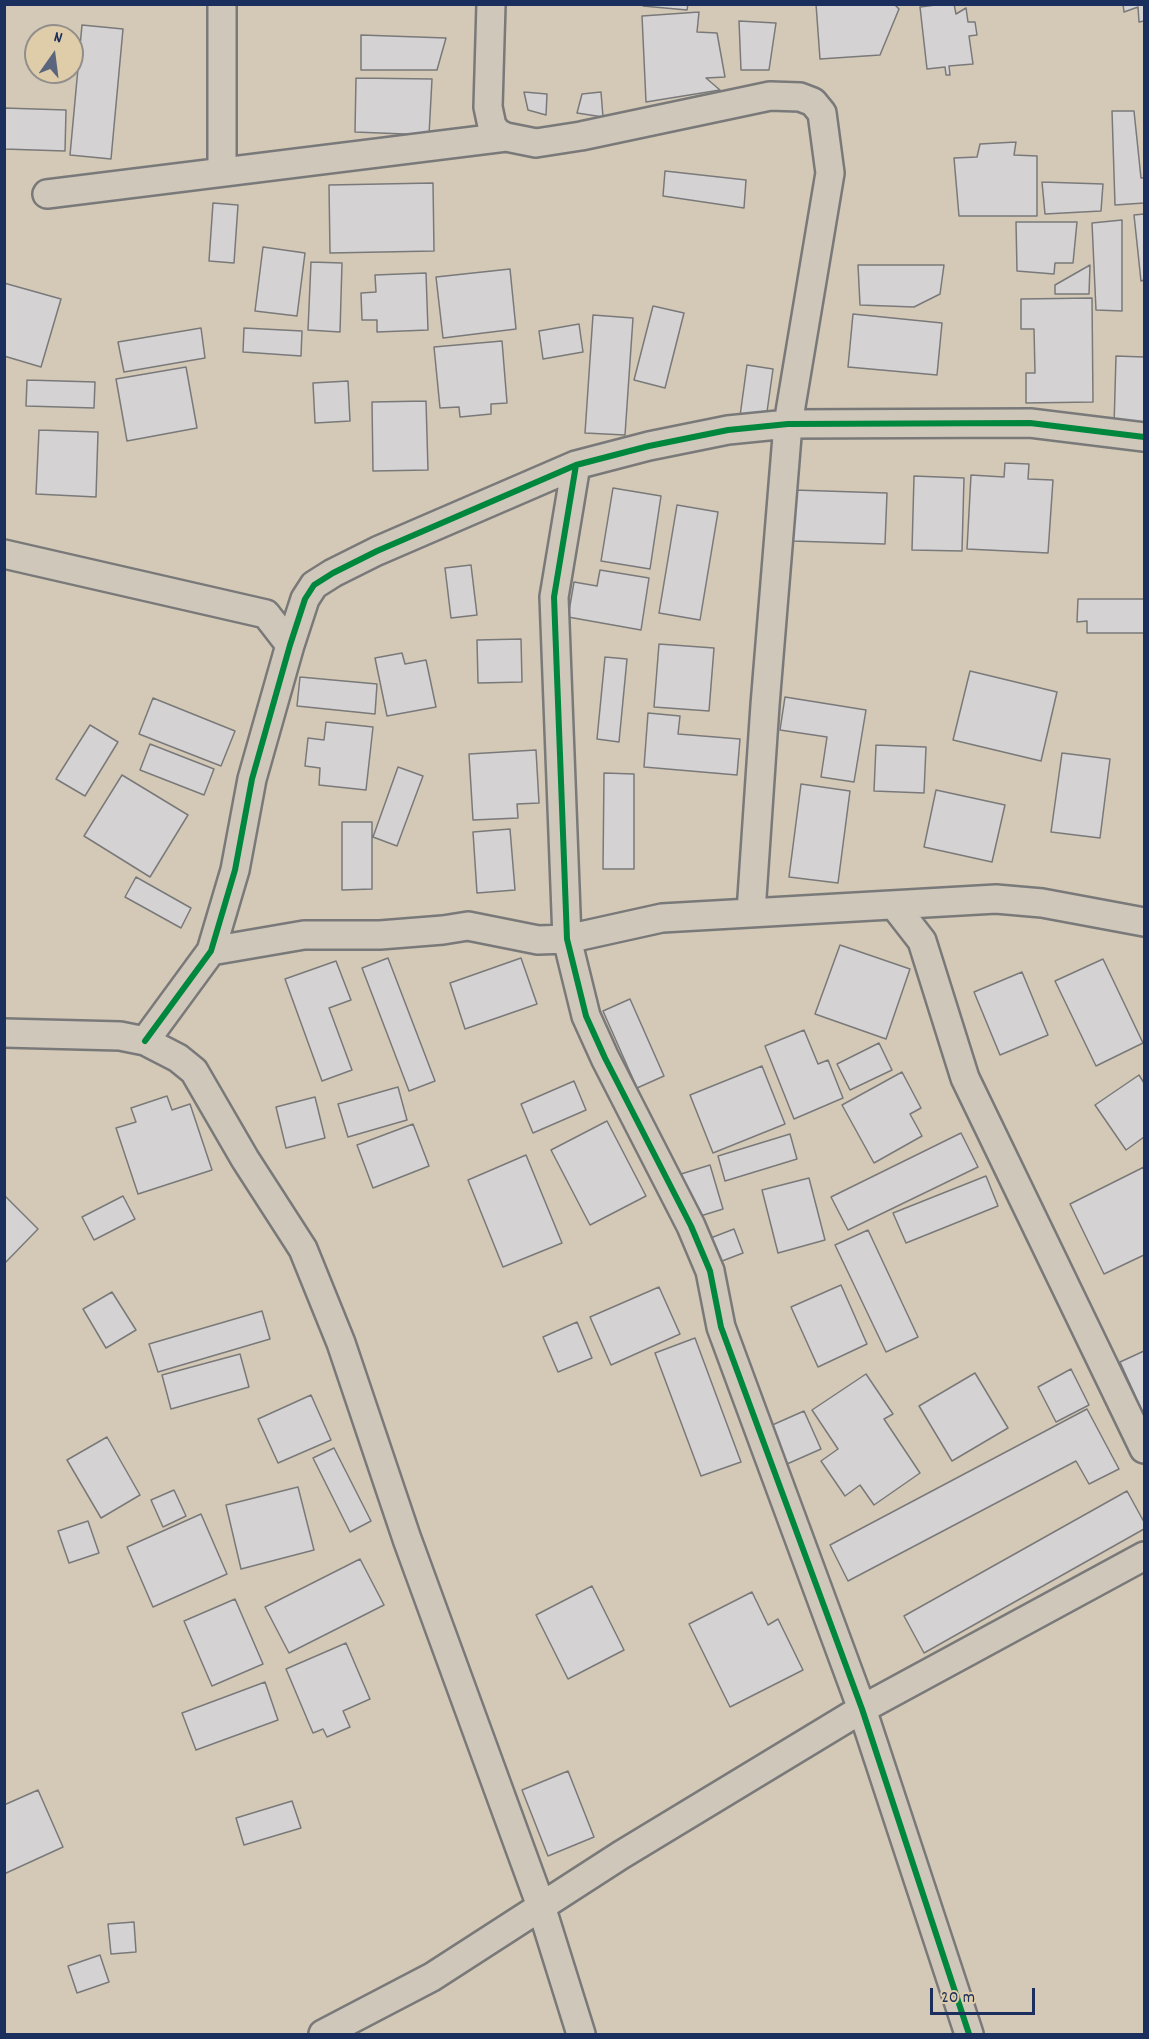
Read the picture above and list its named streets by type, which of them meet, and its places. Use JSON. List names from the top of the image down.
{
  "scale_bar": "20 m",
  "north": "top"
}
